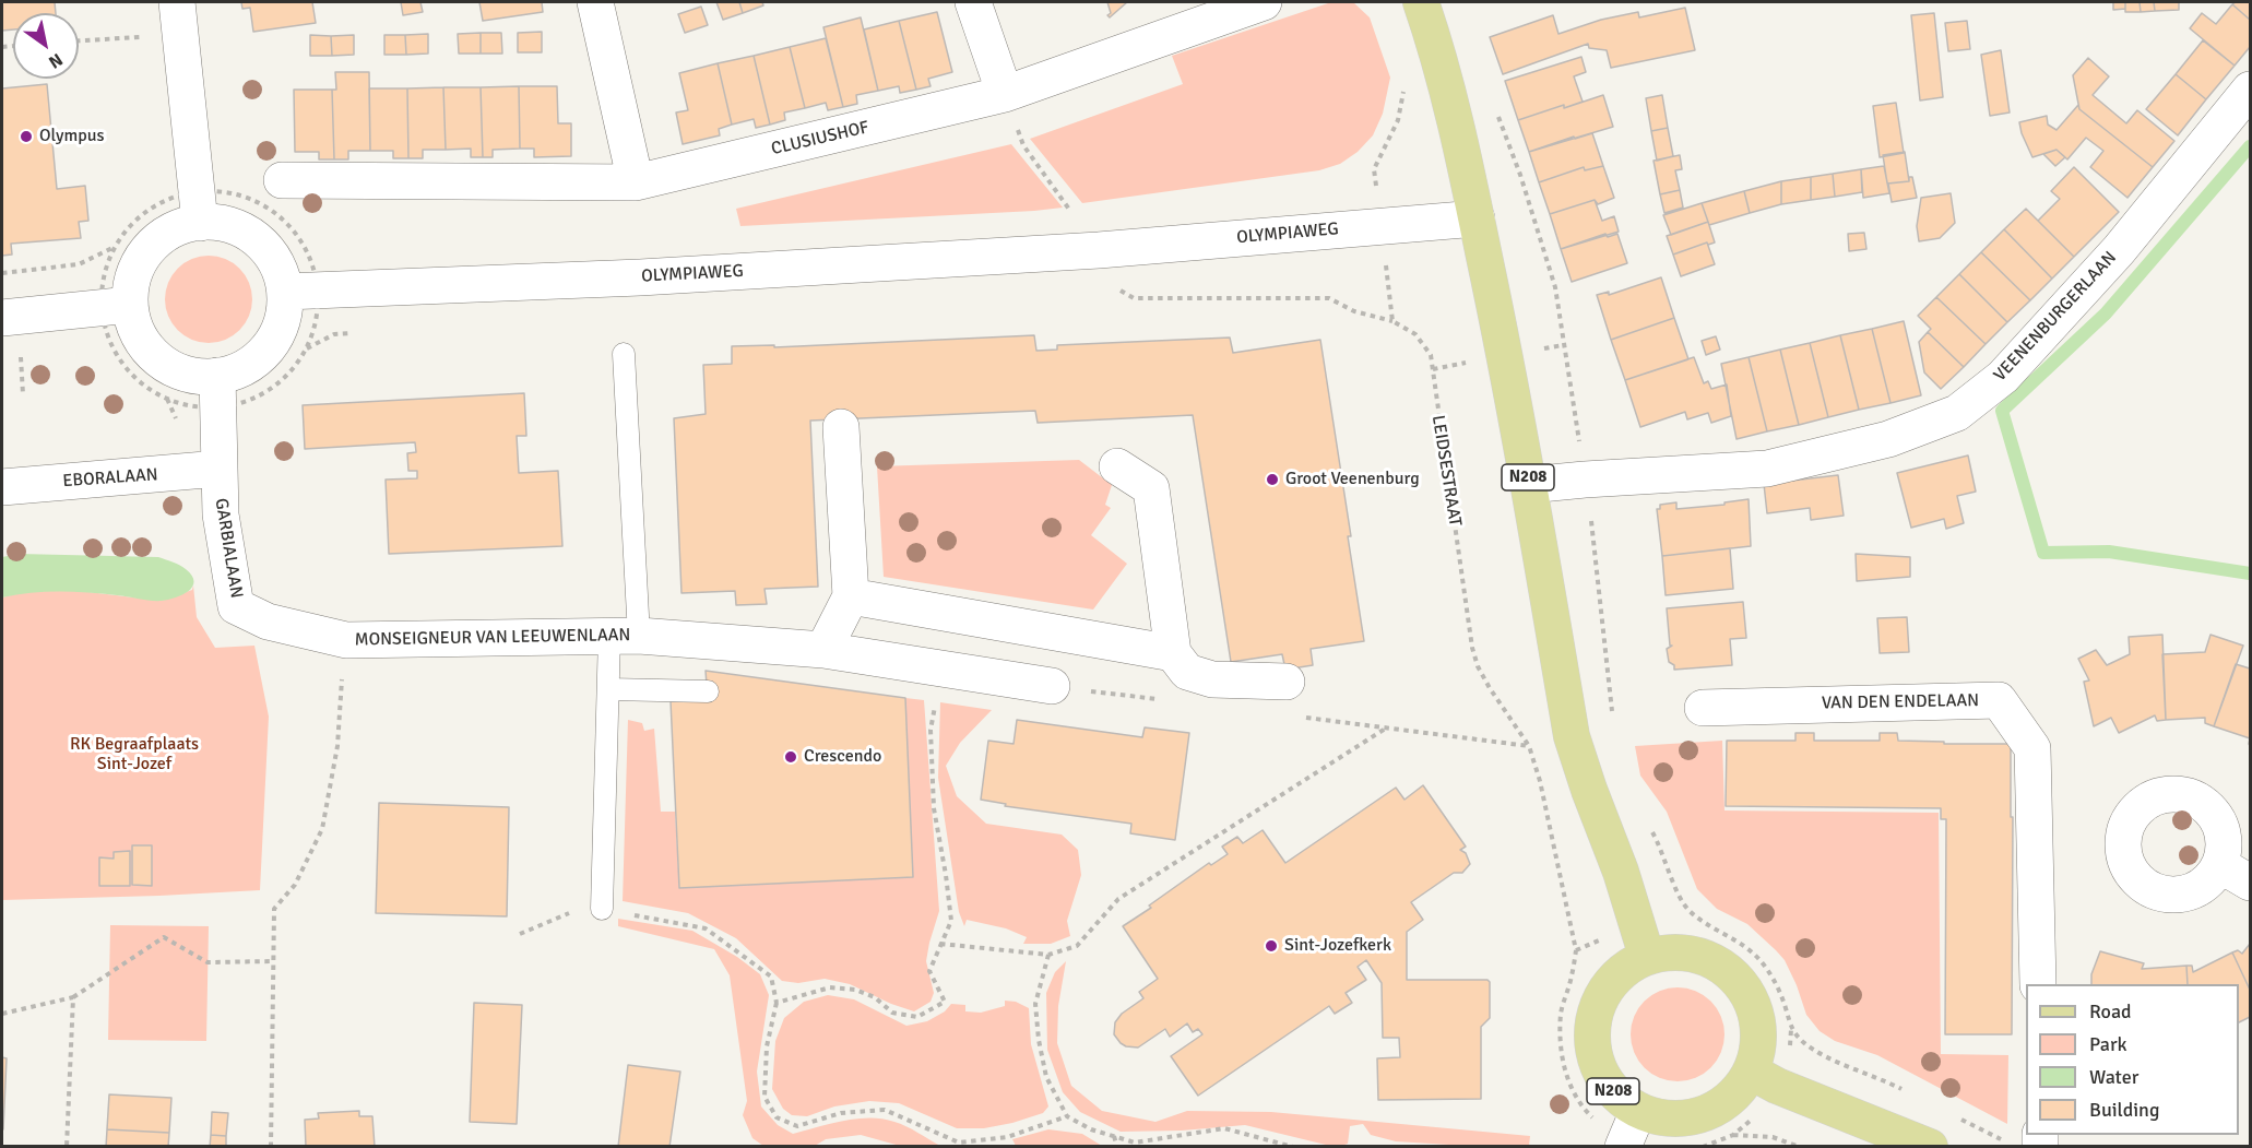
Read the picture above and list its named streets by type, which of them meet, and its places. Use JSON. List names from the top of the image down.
{
  "streets": {
    "main road": ["N208"],
    "street": [
      "CLUSIUSHOF",
      "OLYMPIAWEG",
      "VEENENBURGERLAAN",
      "EBORALAAN",
      "GARBIALAAN",
      "MONSEIGNEUR VAN LEEUWENLAAN",
      "VAN DEN ENDELAAN"
    ],
    "path": ["LEIDSESTRAAT"]
  },
  "crossings": [
    ["OLYMPIAWEG", "N208"],
    ["OLYMPIAWEG", "GARBIALAAN"],
    ["VEENENBURGERLAAN", "N208"],
    ["LEIDSESTRAAT", "N208"],
    ["EBORALAAN", "GARBIALAAN"],
    ["GARBIALAAN", "MONSEIGNEUR VAN LEEUWENLAAN"]
  ],
  "parks": ["RK Begraafplaats Sint-Jozef"],
  "places": [
    "Olympus",
    "Groot Veenenburg",
    "Crescendo",
    "Sint-Jozefkerk"
  ],
  "legend": [
    "Road",
    "Park",
    "Water",
    "Building"
  ],
  "north": "bottom right"
}
